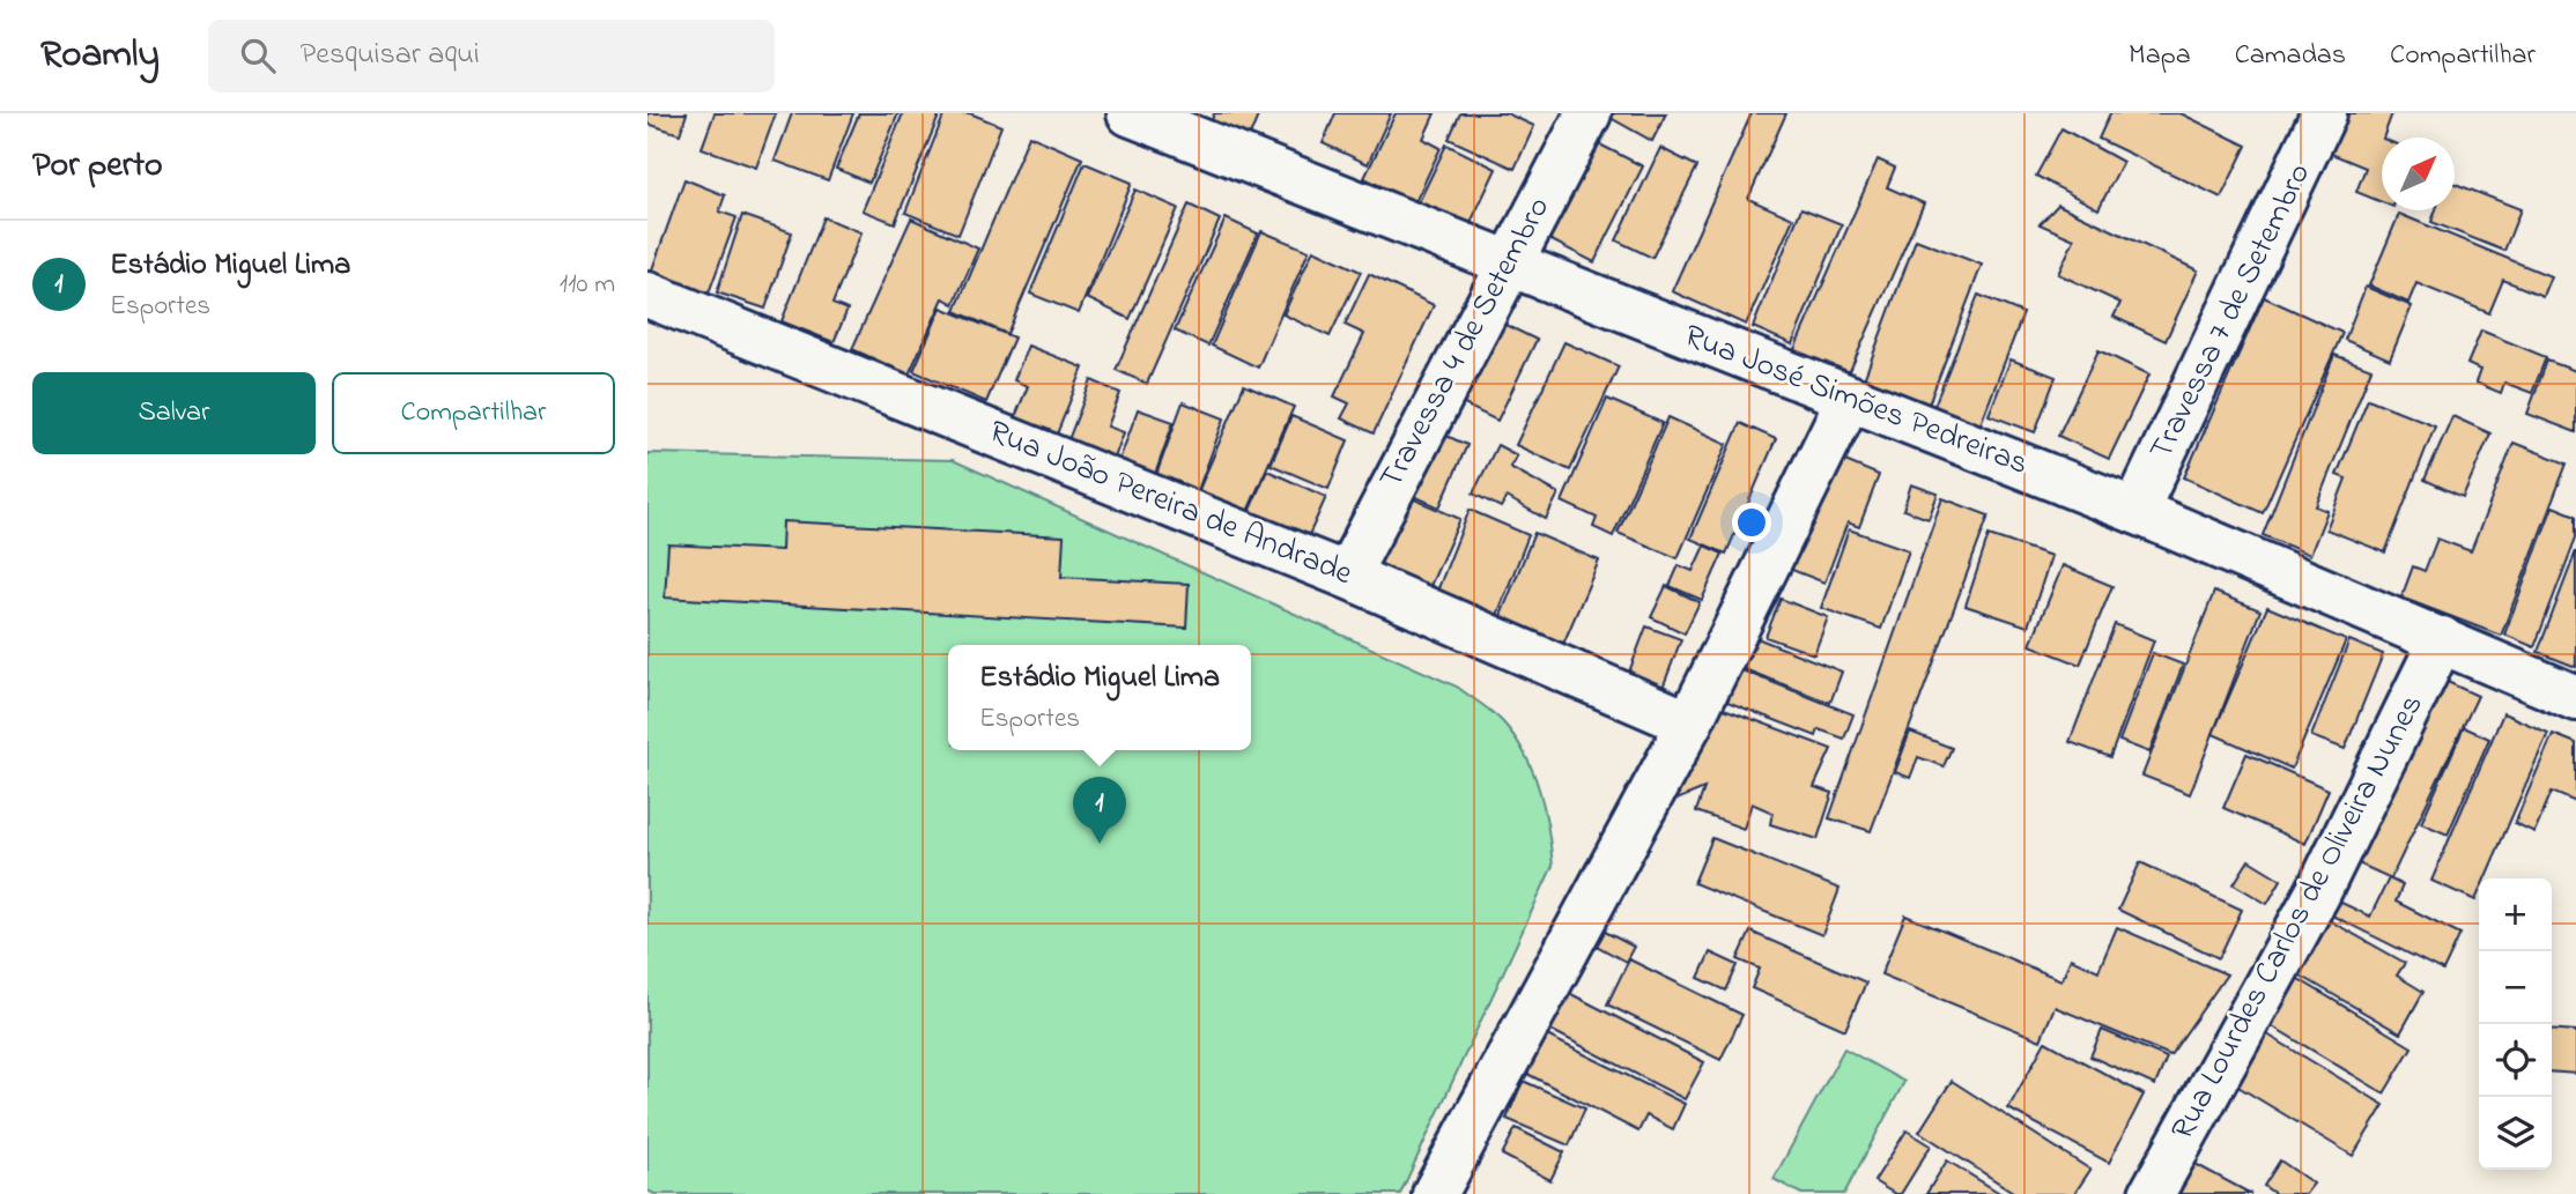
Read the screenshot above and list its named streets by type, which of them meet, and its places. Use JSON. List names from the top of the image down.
{
  "streets": {
    "street": [
      "Travessa 7 de Setembro",
      "Travessa 4 de Setembro",
      "Rua José Simões Pedreiras",
      "Rua João Pereira de Andrade",
      "Rua Lourdes Carlos de Oliveira Nunes"
    ]
  },
  "crossings": [
    ["Travessa 7 de Setembro", "Rua José Simões Pedreiras"],
    ["Travessa 4 de Setembro", "Rua José Simões Pedreiras"],
    ["Travessa 4 de Setembro", "Rua João Pereira de Andrade"],
    ["Rua José Simões Pedreiras", "Rua Lourdes Carlos de Oliveira Nunes"]
  ],
  "north": "top right",
  "page": {
    "header": "Roamly",
    "search": "Pesquisar aqui",
    "nav": ["Mapa", "Camadas", "Compartilhar"],
    "heading": "Por perto",
    "list": [
      {
        "mark": "1",
        "name": "Estádio Miguel Lima",
        "note": "Esportes",
        "value": "110 m"
      }
    ],
    "buttons": ["Salvar", "Compartilhar"],
    "popup": ["Estádio Miguel Lima", "Esportes"],
    "pins": "1",
    "map_buttons": ["+", "−"]
  }
}
